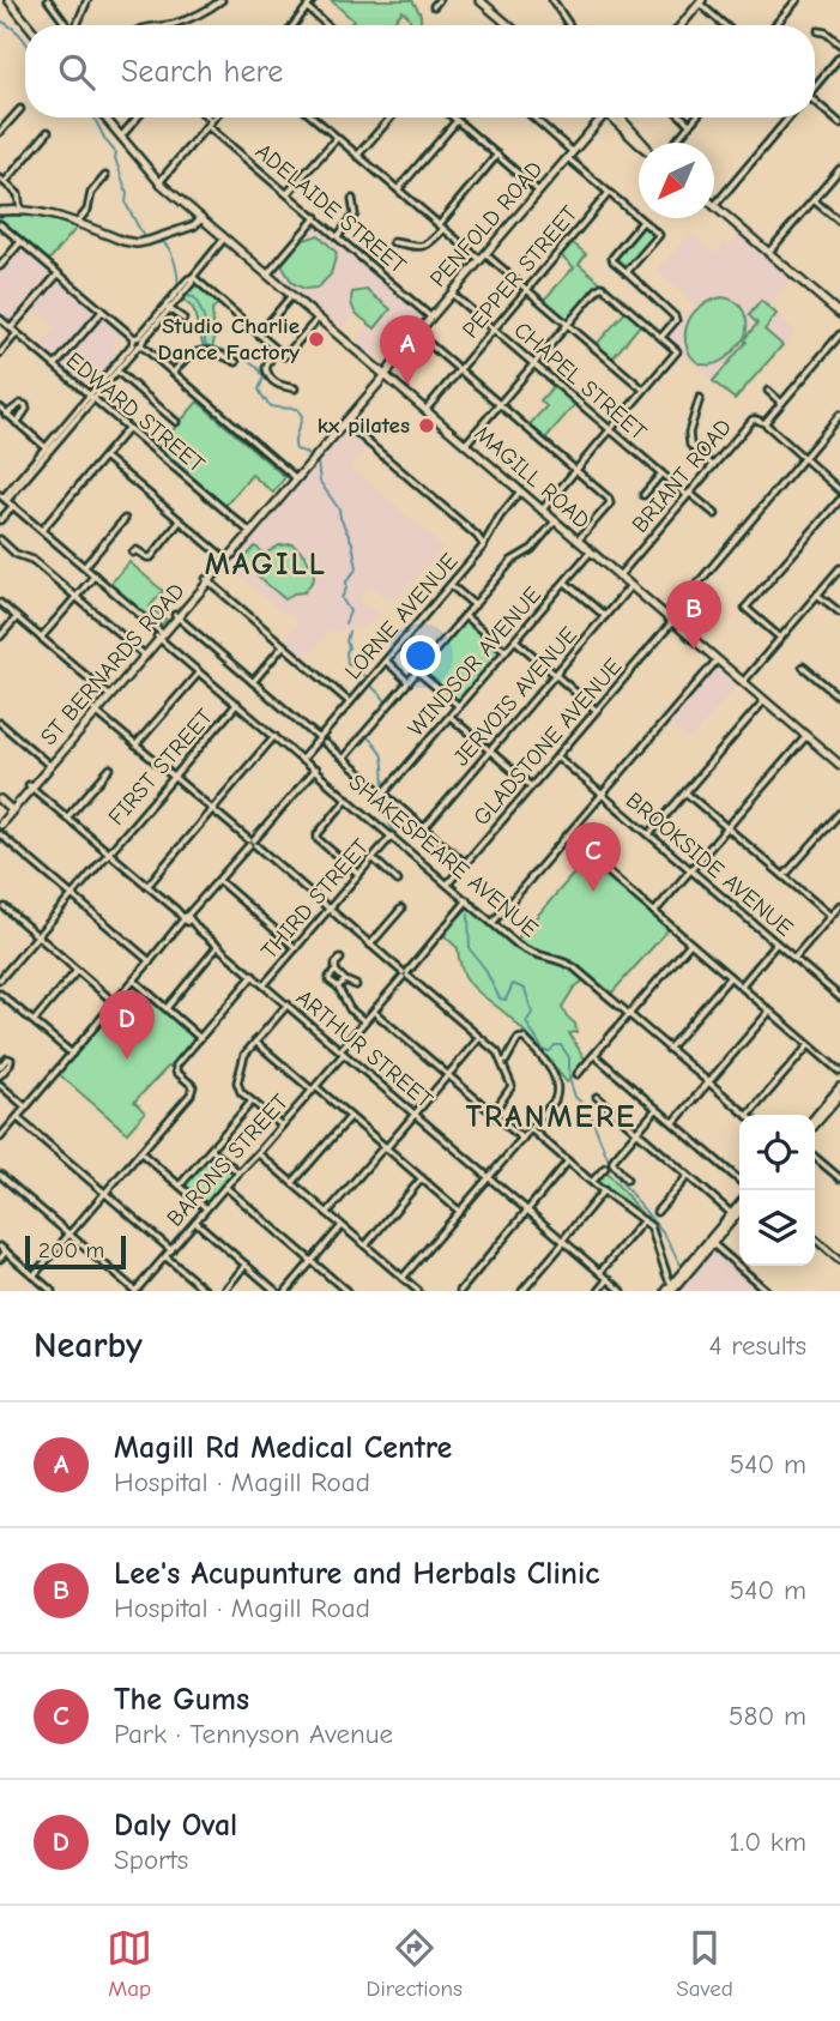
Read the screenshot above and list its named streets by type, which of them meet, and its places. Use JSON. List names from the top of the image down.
{
  "streets": {
    "main road": ["PENFOLD ROAD", "MAGILL ROAD", "ST BERNARDS ROAD"],
    "street": [
      "ADELAIDE STREET",
      "PEPPER STREET",
      "CHAPEL STREET",
      "EDWARD STREET",
      "BRIANT ROAD",
      "LORNE AVENUE",
      "WINDSOR AVENUE",
      "JERVOIS AVENUE",
      "GLADSTONE AVENUE",
      "FIRST STREET",
      "SHAKESPEARE AVENUE",
      "BROOKSIDE AVENUE",
      "THIRD STREET",
      "ARTHUR STREET",
      "BARONS STREET"
    ]
  },
  "crossings": [
    ["ADELAIDE STREET", "PENFOLD ROAD"],
    ["PENFOLD ROAD", "CHAPEL STREET"],
    ["PENFOLD ROAD", "MAGILL ROAD"],
    ["PENFOLD ROAD", "ST BERNARDS ROAD"],
    ["PEPPER STREET", "CHAPEL STREET"],
    ["PEPPER STREET", "MAGILL ROAD"],
    ["CHAPEL STREET", "BRIANT ROAD"],
    ["EDWARD STREET", "ST BERNARDS ROAD"],
    ["BRIANT ROAD", "MAGILL ROAD"],
    ["MAGILL ROAD", "LORNE AVENUE"],
    ["MAGILL ROAD", "WINDSOR AVENUE"],
    ["MAGILL ROAD", "ST BERNARDS ROAD"],
    ["MAGILL ROAD", "JERVOIS AVENUE"],
    ["MAGILL ROAD", "GLADSTONE AVENUE"],
    ["LORNE AVENUE", "SHAKESPEARE AVENUE"],
    ["ST BERNARDS ROAD", "SHAKESPEARE AVENUE"],
    ["ST BERNARDS ROAD", "ARTHUR STREET"],
    ["GLADSTONE AVENUE", "SHAKESPEARE AVENUE"],
    ["GLADSTONE AVENUE", "BROOKSIDE AVENUE"],
    ["FIRST STREET", "SHAKESPEARE AVENUE"],
    ["FIRST STREET", "ARTHUR STREET"],
    ["SHAKESPEARE AVENUE", "THIRD STREET"],
    ["SHAKESPEARE AVENUE", "BARONS STREET"],
    ["THIRD STREET", "ARTHUR STREET"],
    ["ARTHUR STREET", "BARONS STREET"]
  ],
  "districts": ["MAGILL", "TRANMERE"],
  "places": ["Studio Charlie Dance Factory", "kx pilates"],
  "scale_bar": "200 m",
  "north": "bottom left",
  "page": {
    "search": "Search here",
    "pins": [
      "A",
      "B",
      "C",
      "D"
    ],
    "scale": "200 m",
    "heading": ["Nearby", "4 results"],
    "list": [
      {
        "mark": "A",
        "name": "Magill Rd Medical Centre",
        "note": "Hospital · Magill Road",
        "value": "540 m"
      },
      {
        "mark": "B",
        "name": "Lee's Acupunture and Herbals Clinic",
        "note": "Hospital · Magill Road",
        "value": "540 m"
      },
      {
        "mark": "C",
        "name": "The Gums",
        "note": "Park · Tennyson Avenue",
        "value": "580 m"
      },
      {
        "mark": "D",
        "name": "Daly Oval",
        "note": "Sports",
        "value": "1.0 km"
      }
    ],
    "nav": ["Map", "Directions", "Saved"]
  }
}
